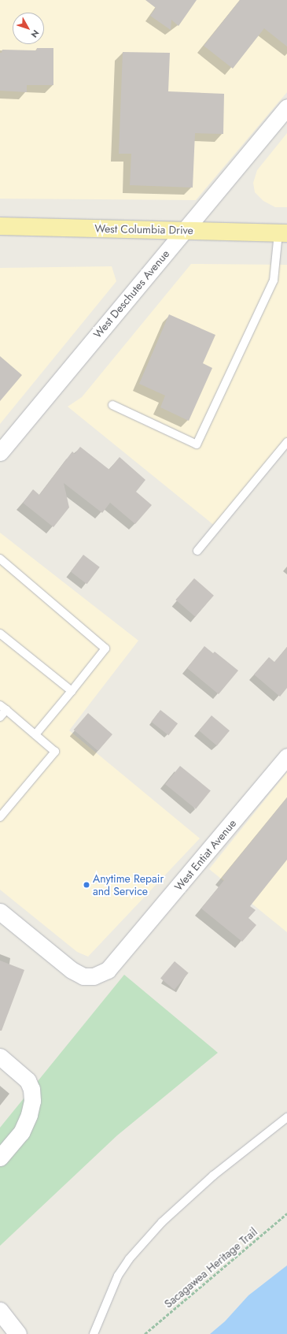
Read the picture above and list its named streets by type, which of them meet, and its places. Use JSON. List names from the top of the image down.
{
  "streets": {
    "main road": ["West Columbia Drive"],
    "street": ["West Deschutes Avenue", "West Entiat Avenue"],
    "path": ["Sacagawea Heritage Trail"]
  },
  "crossings": [
    ["West Columbia Drive", "West Deschutes Avenue"]
  ],
  "places": ["Anytime Repair and Service"],
  "north": "bottom right"
}
